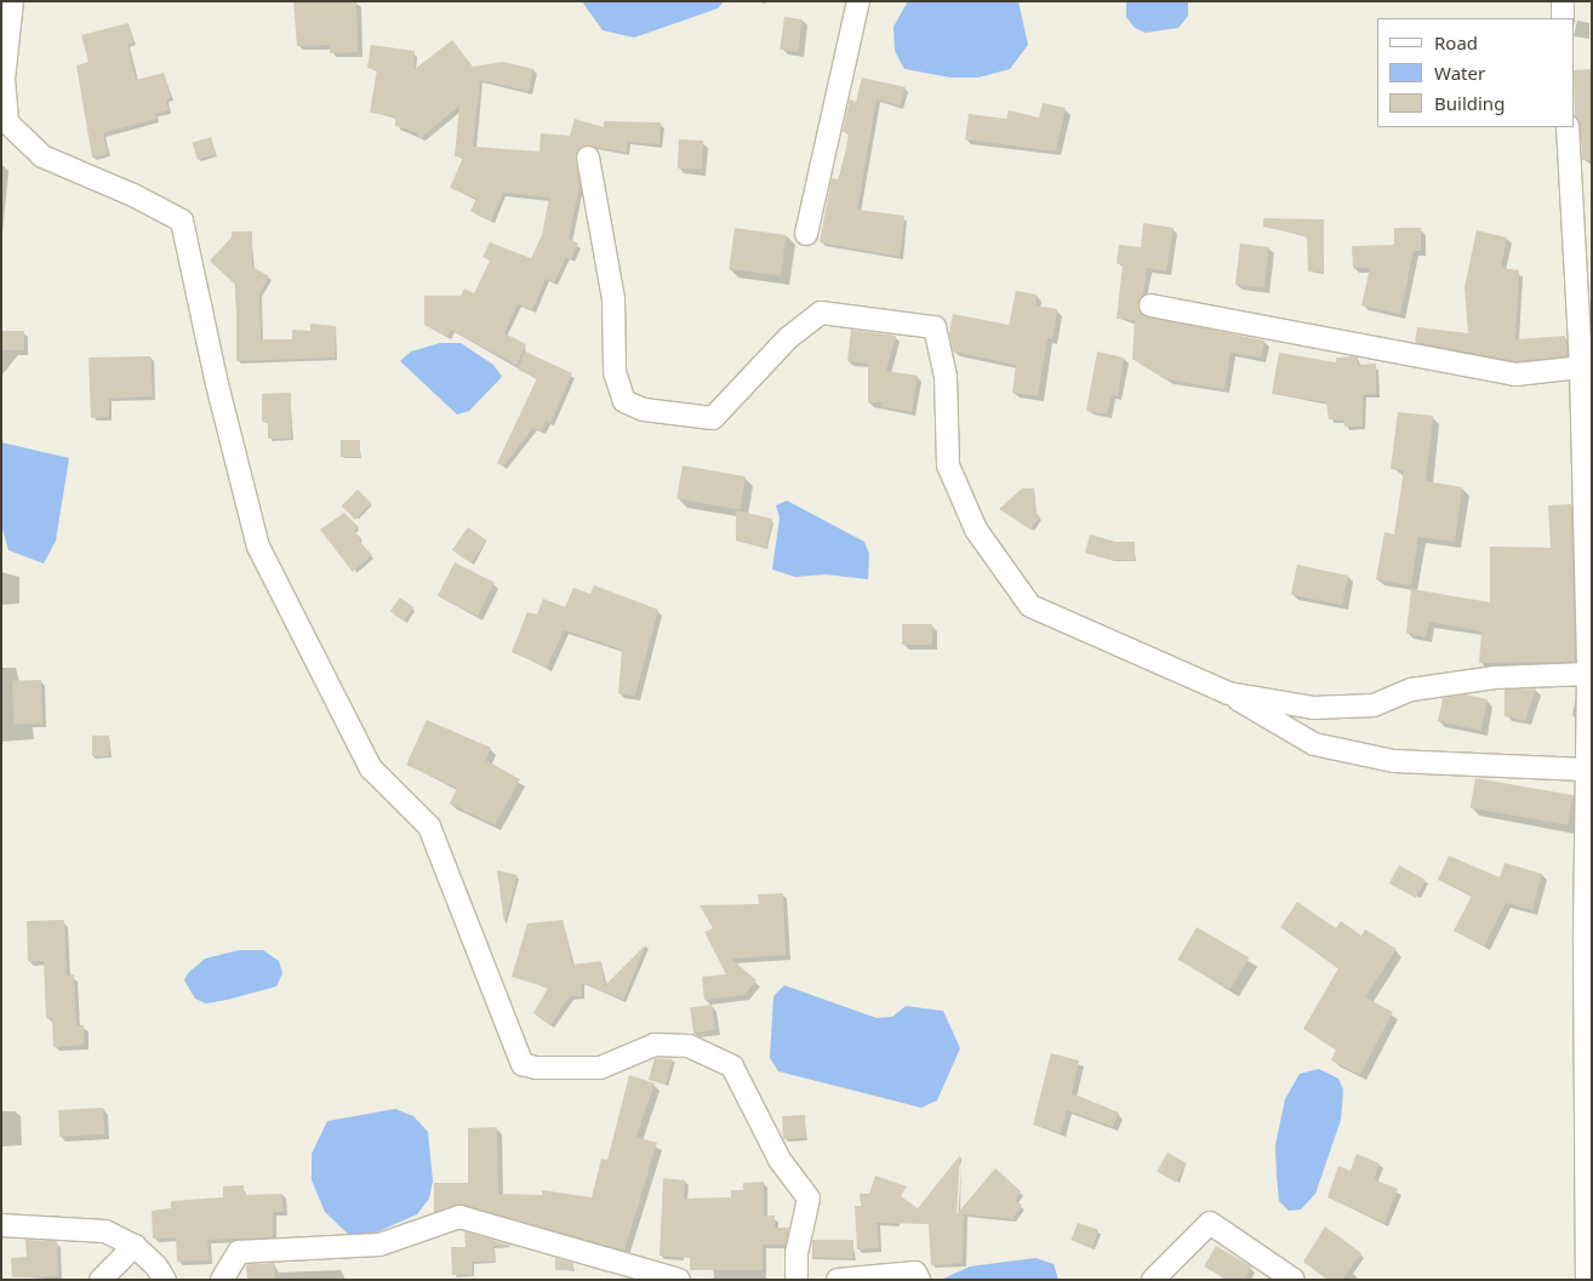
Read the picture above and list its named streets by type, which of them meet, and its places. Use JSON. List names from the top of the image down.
{
  "legend": ["Road", "Water", "Building"]
}
